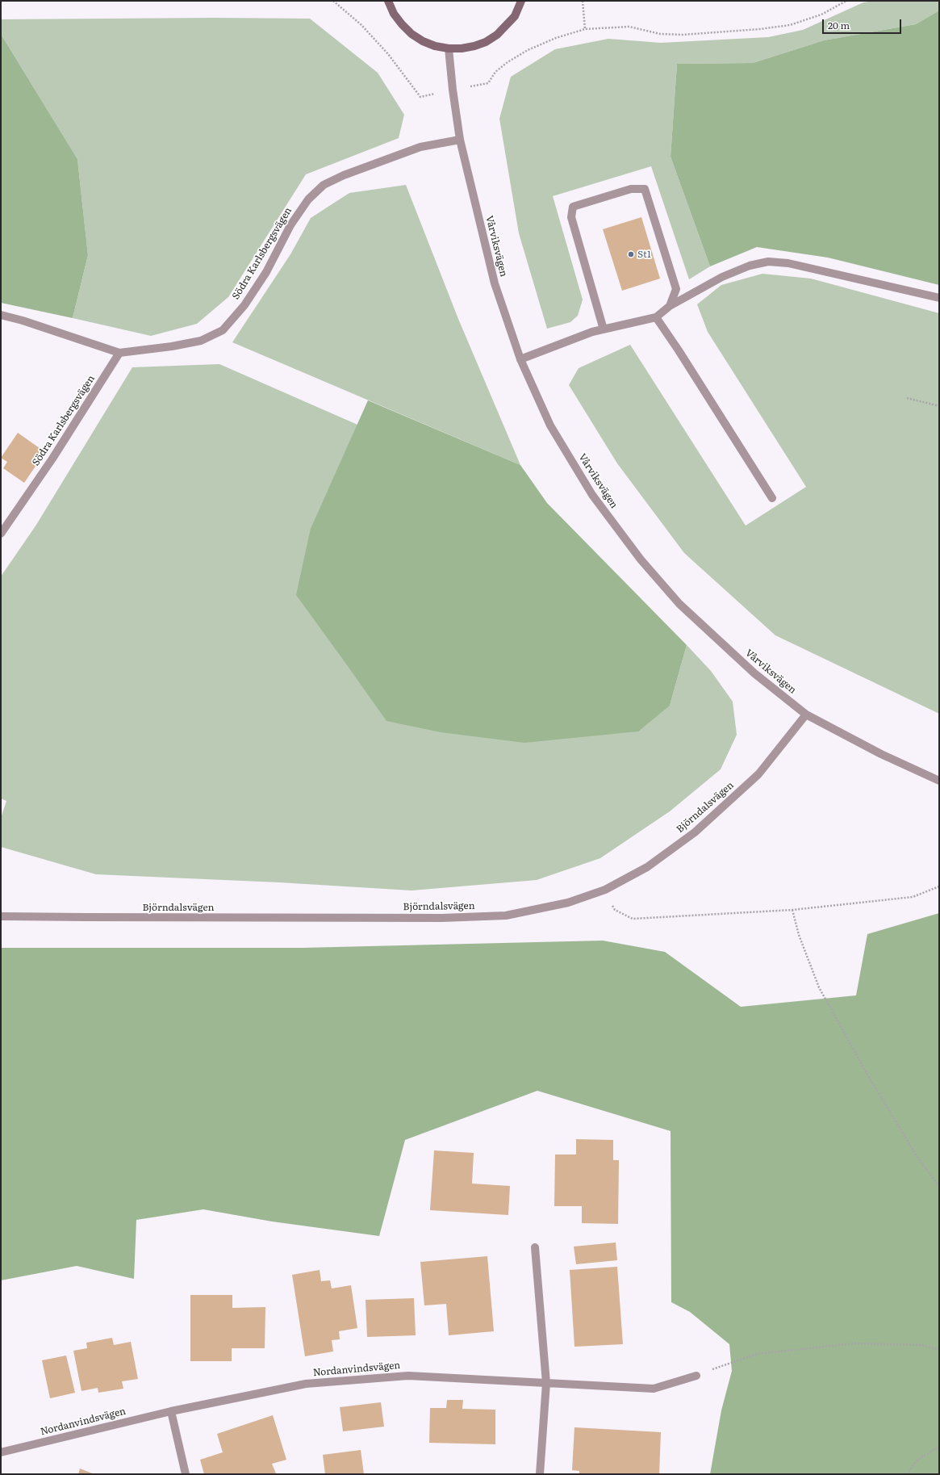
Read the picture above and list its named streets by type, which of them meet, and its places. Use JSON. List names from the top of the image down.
{
  "streets": {
    "street": [
      "Vårviksvägen",
      "Södra Karlsbergsvägen",
      "Björndalsvägen",
      "Nordanvindsvägen"
    ]
  },
  "crossings": [
    ["Vårviksvägen", "Södra Karlsbergsvägen"],
    ["Vårviksvägen", "Björndalsvägen"]
  ],
  "places": ["St1"],
  "scale_bar": "20 m"
}
